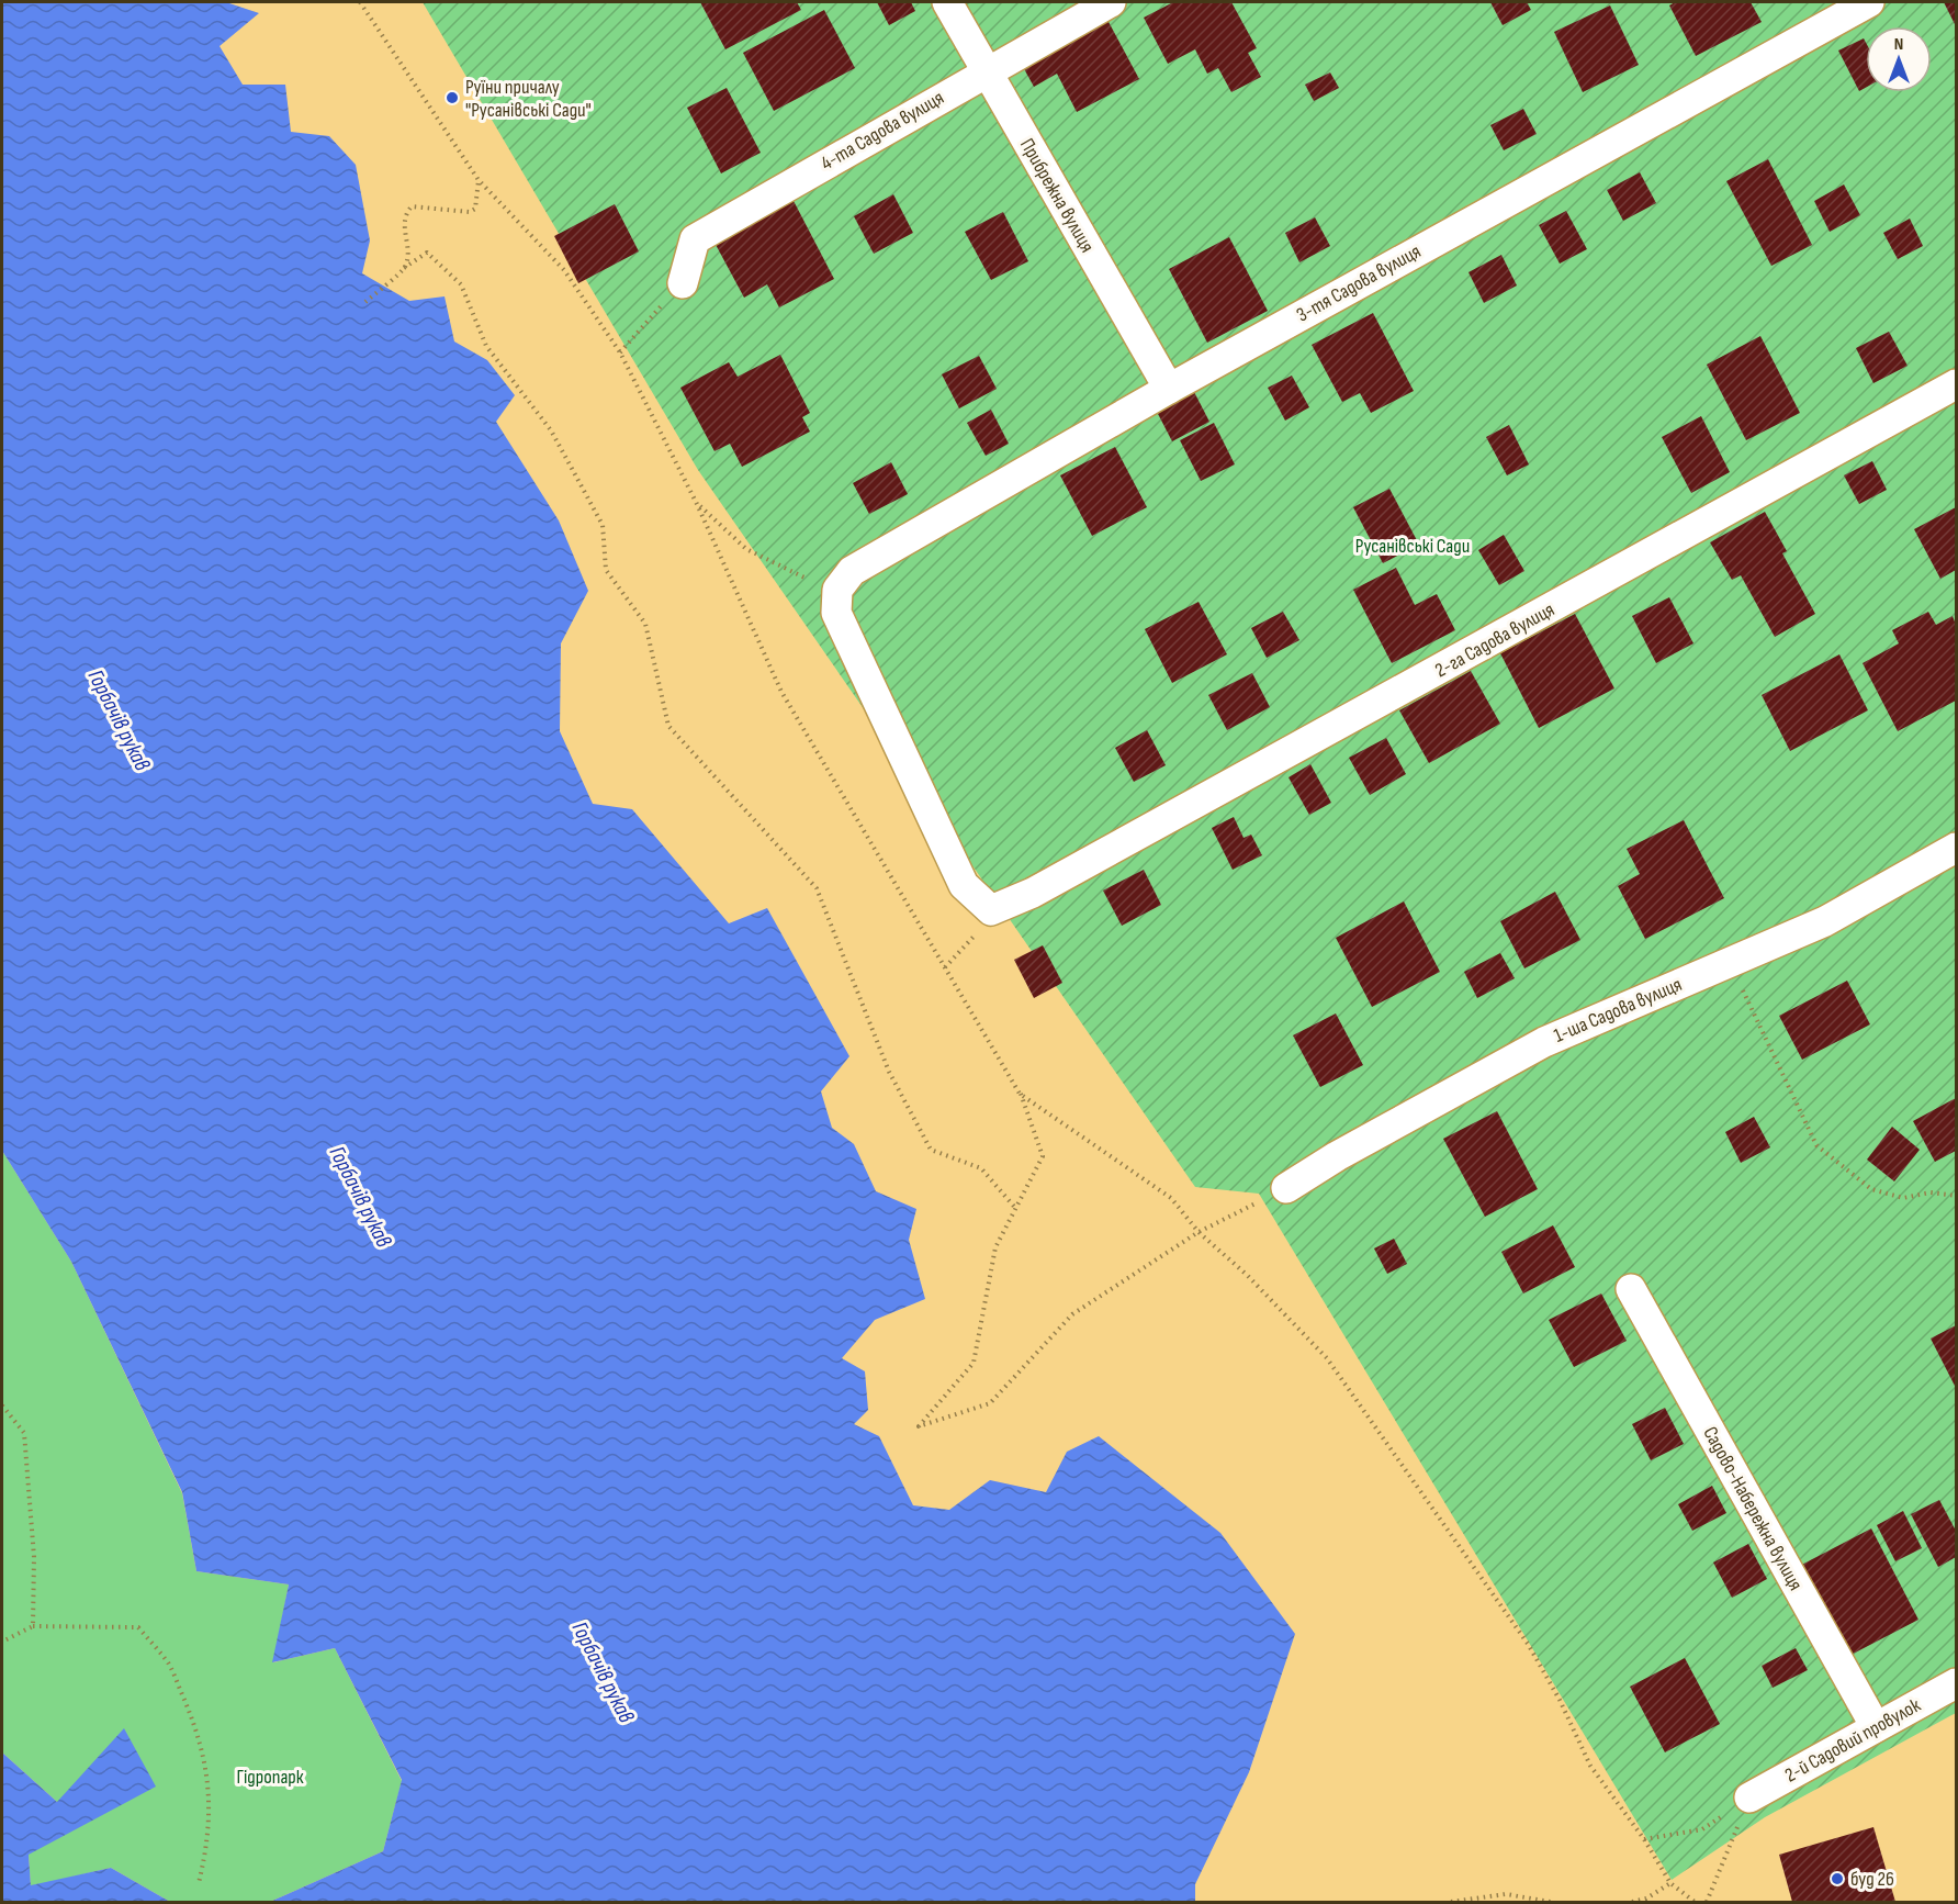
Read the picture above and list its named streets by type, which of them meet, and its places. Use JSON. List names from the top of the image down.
{
  "streets": {
    "street": [
      "4-та Садова вулиця",
      "Прибрежна вулиця",
      "3-тя Садова вулиця",
      "2-га Садова вулиця",
      "1-ша Садова вулиця",
      "Садово-Набережна вулиця",
      "2-й Садовий провулок"
    ]
  },
  "crossings": [
    ["4-та Садова вулиця", "Прибрежна вулиця"],
    ["Прибрежна вулиця", "3-тя Садова вулиця"],
    ["3-тя Садова вулиця", "2-га Садова вулиця"],
    ["Садово-Набережна вулиця", "2-й Садовий провулок"]
  ],
  "water": ["Горбачів рукав"],
  "parks": ["Русанівські Сади", "Гідропарк"],
  "places": ["Руїни причалу \"Русанівські Сади\"", "буд 26"],
  "north": "top"
}
